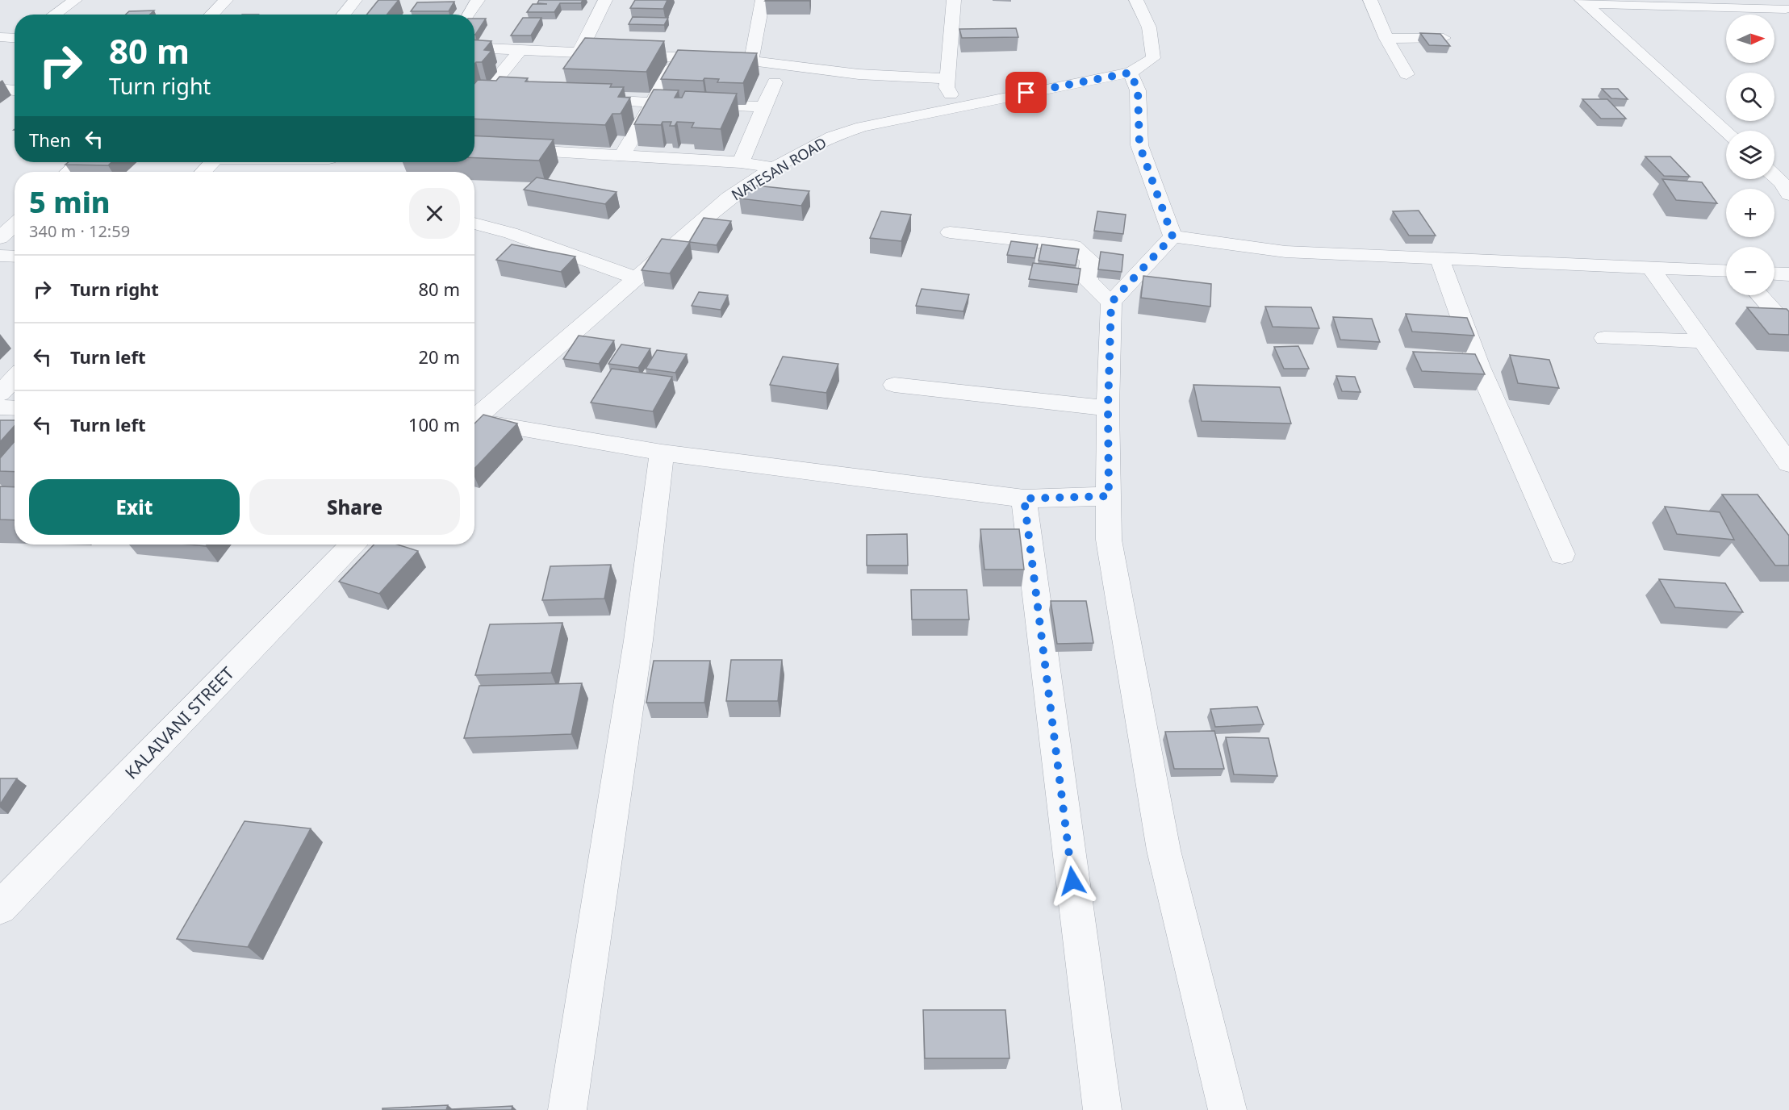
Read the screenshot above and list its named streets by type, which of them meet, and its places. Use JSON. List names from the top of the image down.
{
  "streets": {
    "street": ["NATESAN ROAD", "KALAIVANI STREET"]
  },
  "north": "right",
  "page": {
    "map_buttons": ["+", "−"],
    "turn": ["80 m", "Turn right"],
    "then": "Then",
    "heading": ["5 min", "340 m · 12:59"],
    "list": [
      {
        "name": "Turn right",
        "value": "80 m"
      },
      {
        "name": "Turn left",
        "value": "20 m"
      },
      {
        "name": "Turn left",
        "value": "100 m"
      }
    ],
    "buttons": ["Exit", "Share"]
  }
}
